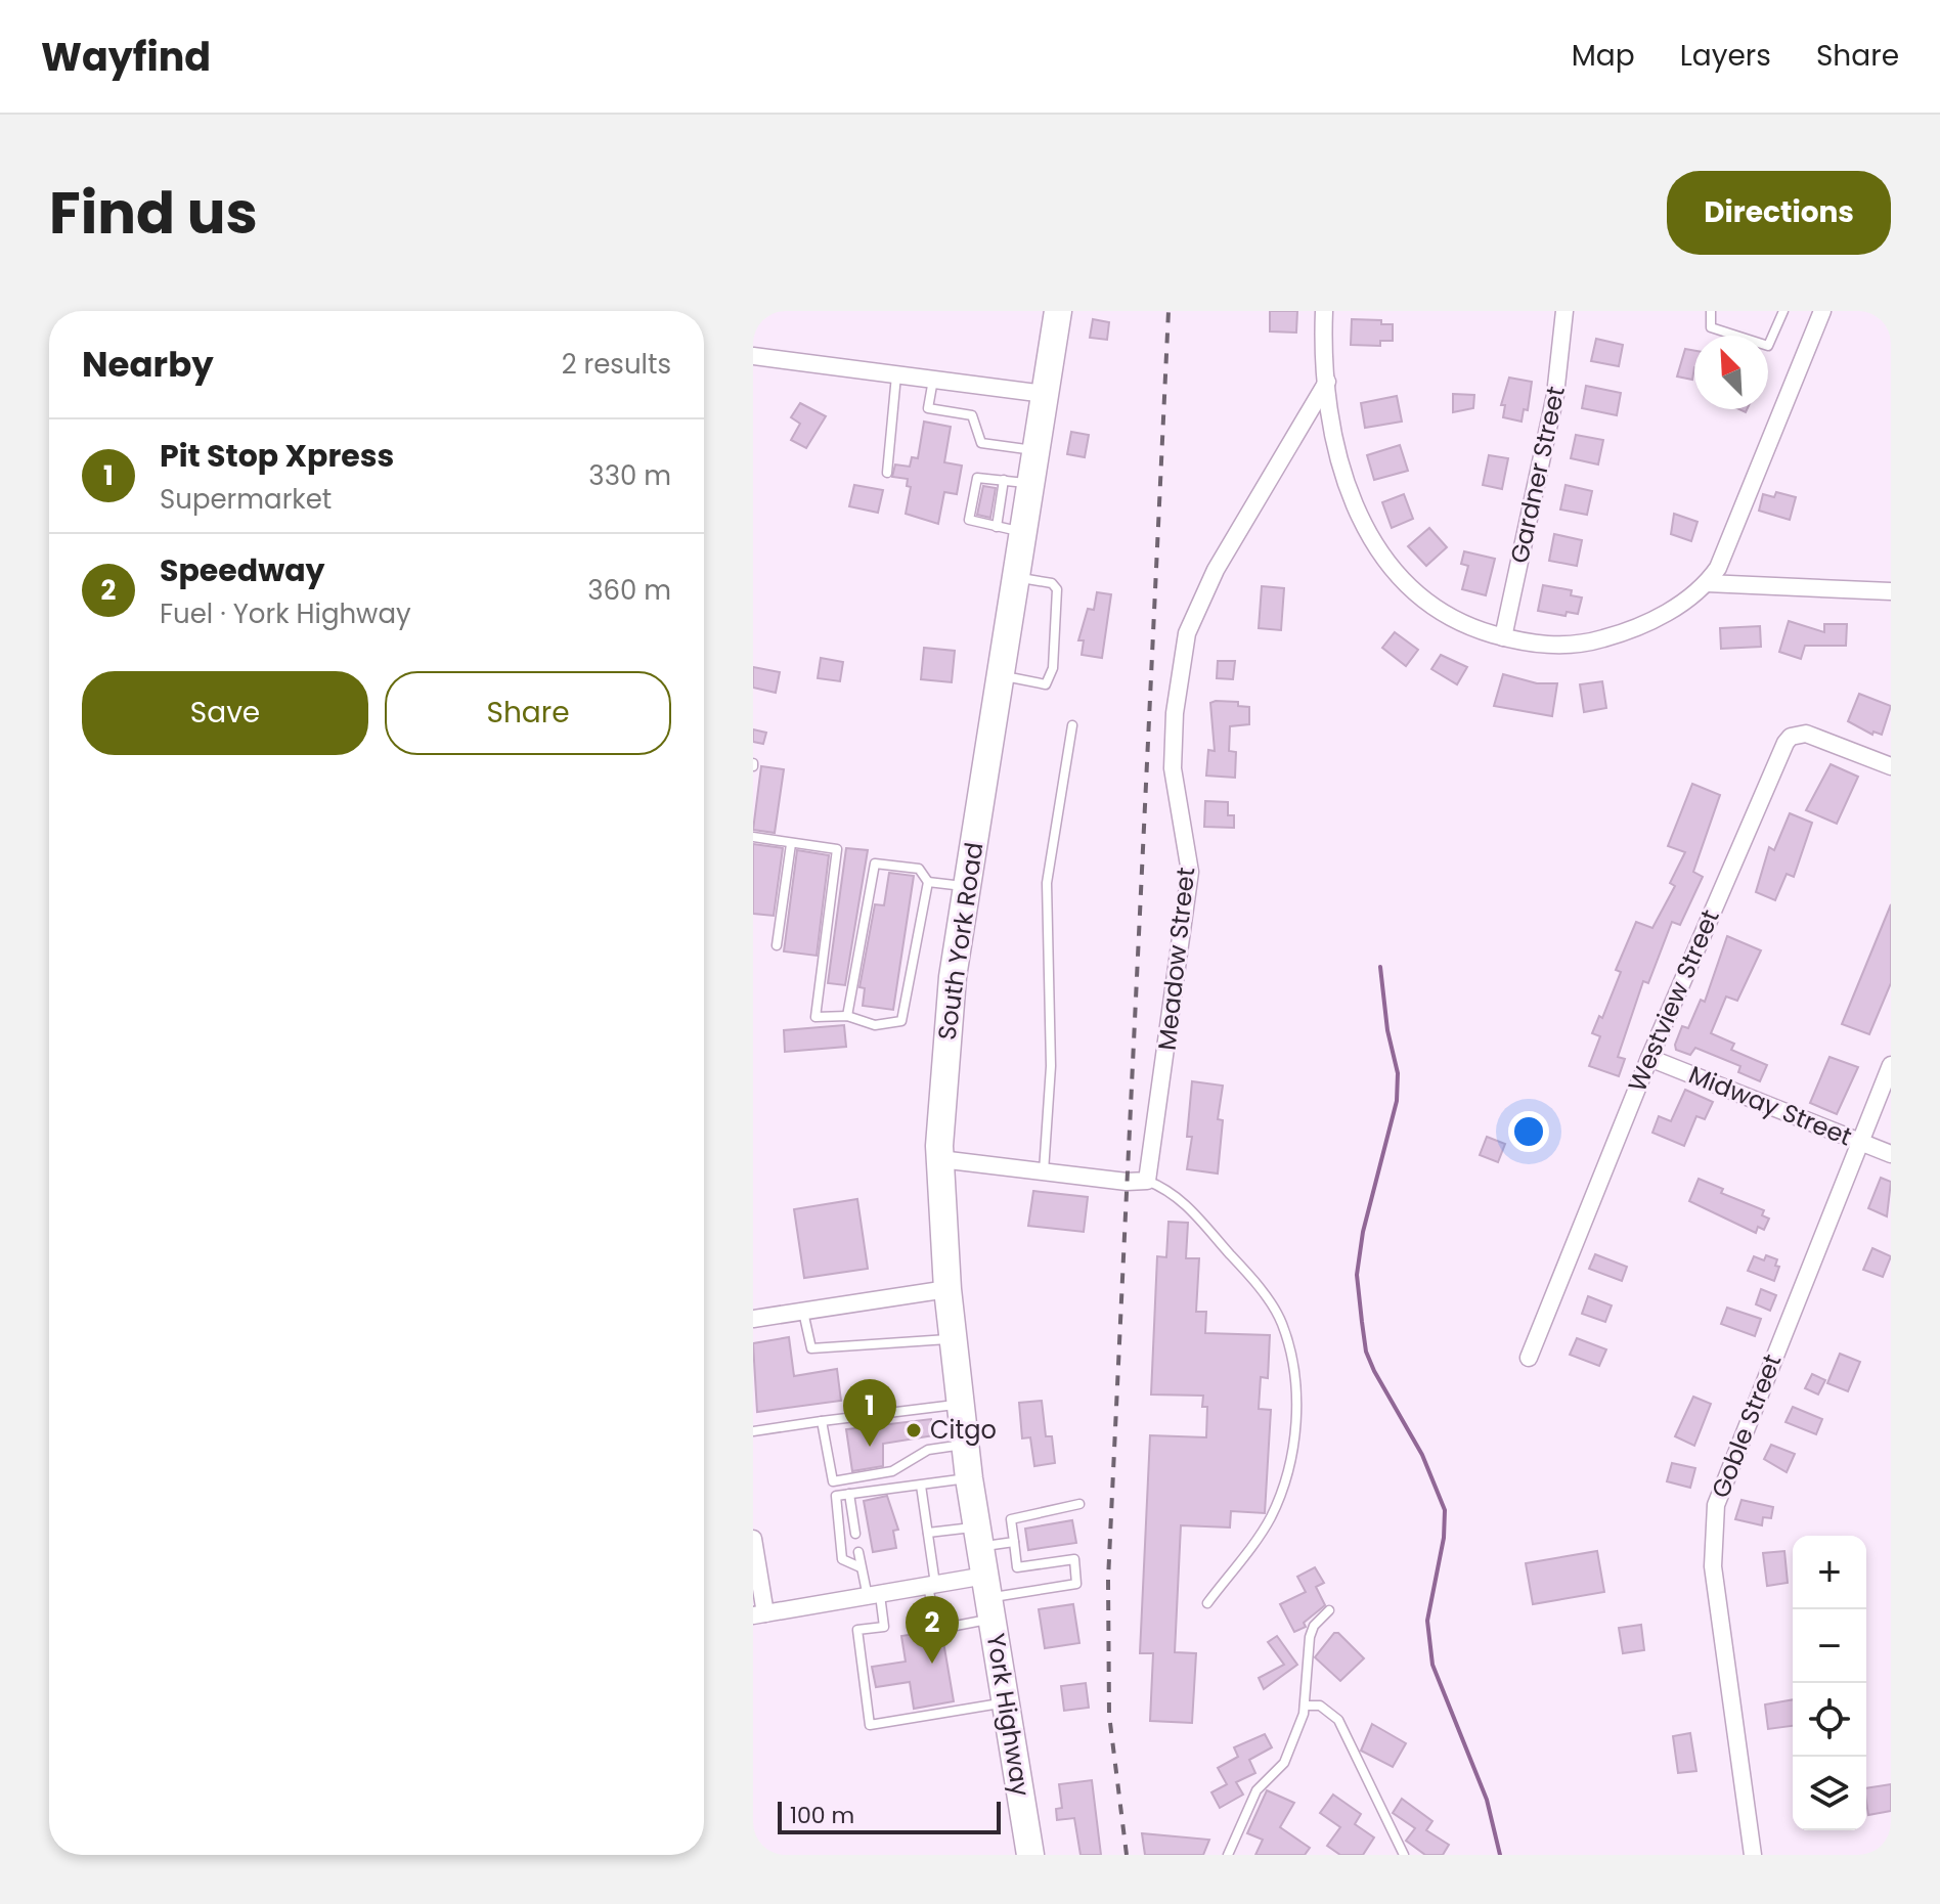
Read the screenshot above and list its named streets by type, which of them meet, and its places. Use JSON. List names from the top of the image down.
{
  "streets": {
    "main road": ["South York Road", "York Highway"],
    "street": [
      "Gardner Street",
      "Meadow Street",
      "Westview Street",
      "Midway Street",
      "Goble Street"
    ]
  },
  "crossings": [
    ["South York Road", "York Highway"],
    ["Westview Street", "Midway Street"],
    ["Midway Street", "Goble Street"]
  ],
  "places": ["Citgo"],
  "scale_bar": "100 m",
  "north": "top left",
  "page": {
    "header": "Wayfind",
    "nav": ["Map", "Layers", "Share"],
    "title": "Find us",
    "buttons": [
      "Directions",
      ["Save", "Share"]
    ],
    "heading": ["Nearby", "2 results"],
    "list": [
      {
        "mark": "1",
        "name": "Pit Stop Xpress",
        "note": "Supermarket",
        "value": "330 m"
      },
      {
        "mark": "2",
        "name": "Speedway",
        "note": "Fuel · York Highway",
        "value": "360 m"
      }
    ],
    "pins": ["1", "2"],
    "map_buttons": ["+", "−"],
    "scale": "100 m"
  }
}
